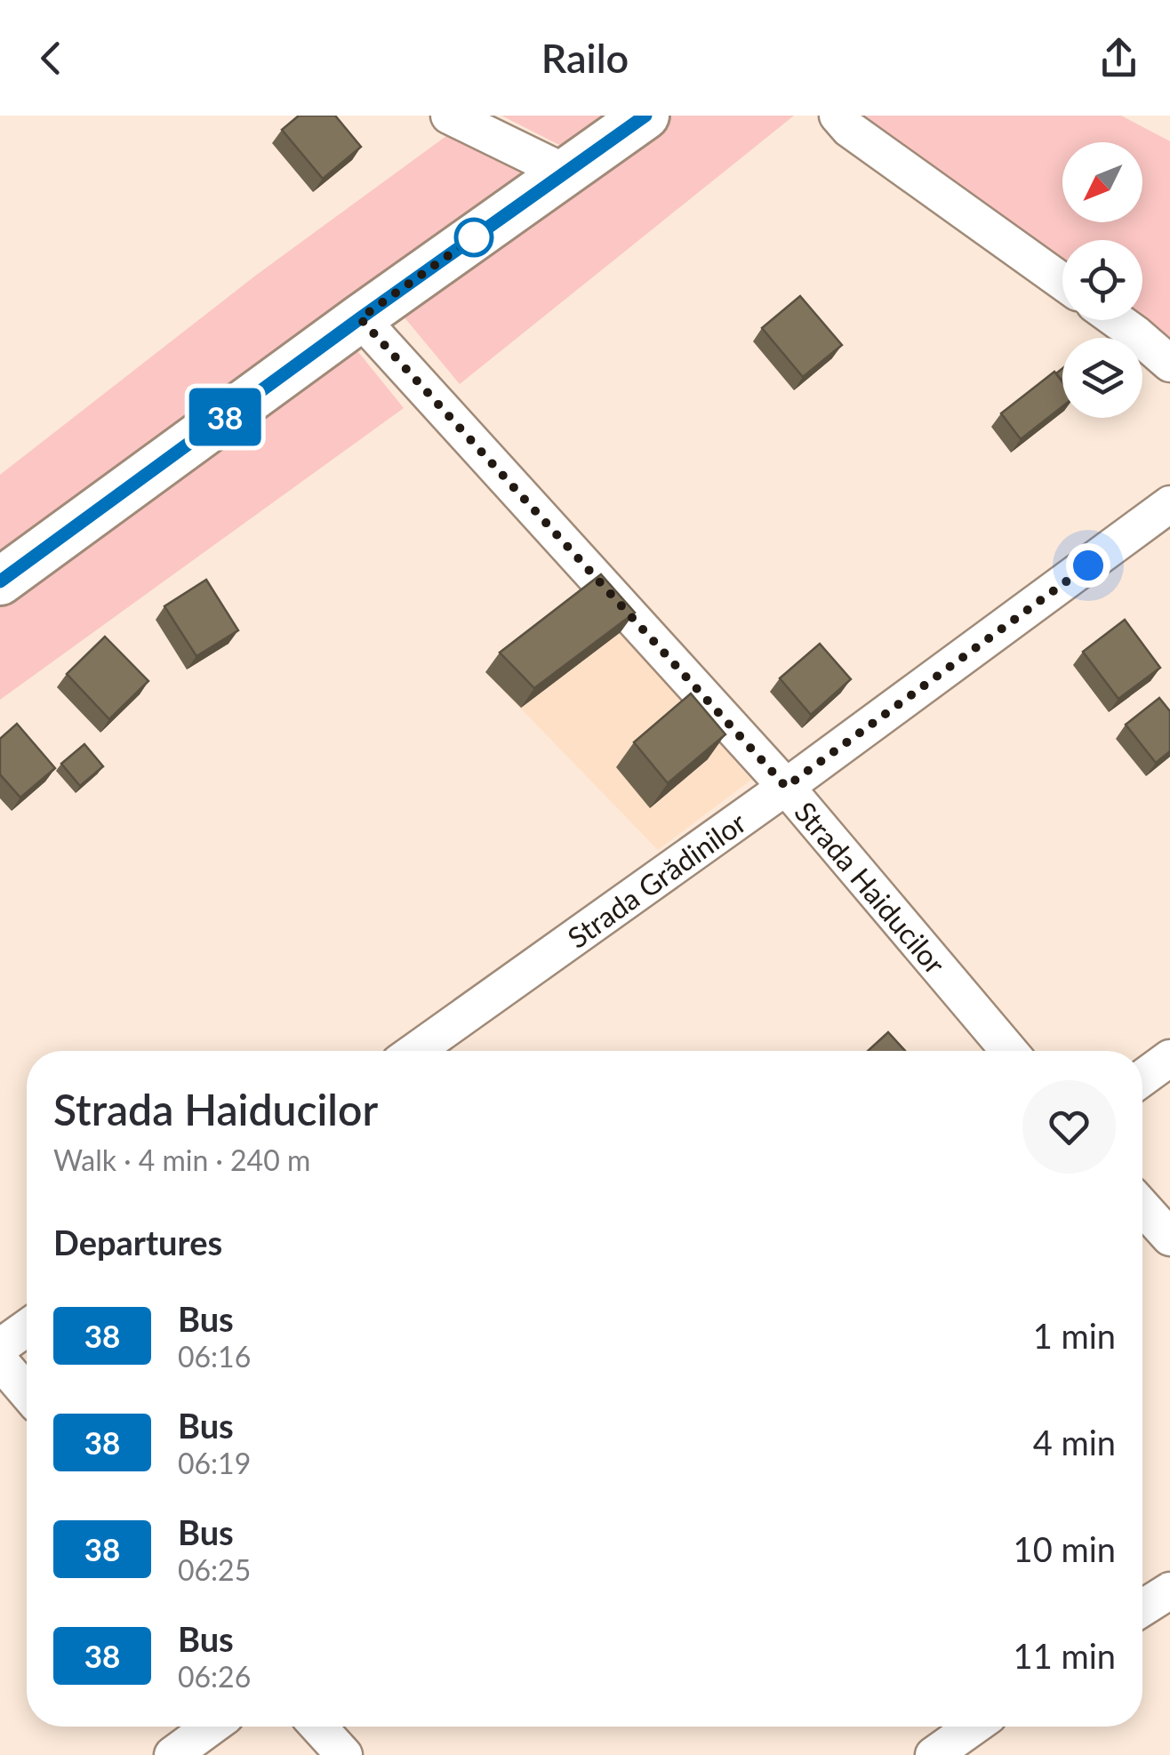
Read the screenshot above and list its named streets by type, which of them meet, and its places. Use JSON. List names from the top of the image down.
{
  "streets": {
    "street": ["Strada Grădinilor", "Strada Haiducilor"]
  },
  "crossings": [
    ["Strada Grădinilor", "Strada Haiducilor"]
  ],
  "lines": ["bus line 38"],
  "north": "bottom left",
  "page": {
    "header": "Railo",
    "on_map": "38",
    "heading": [
      ["Strada Haiducilor", "Walk · 4 min · 240 m"],
      "Departures"
    ],
    "list": [
      {
        "mark": "38",
        "name": "Bus",
        "note": "06:16",
        "value": "1 min"
      },
      {
        "mark": "38",
        "name": "Bus",
        "note": "06:19",
        "value": "4 min"
      },
      {
        "mark": "38",
        "name": "Bus",
        "note": "06:25",
        "value": "10 min"
      },
      {
        "mark": "38",
        "name": "Bus",
        "note": "06:26",
        "value": "11 min"
      }
    ]
  }
}
